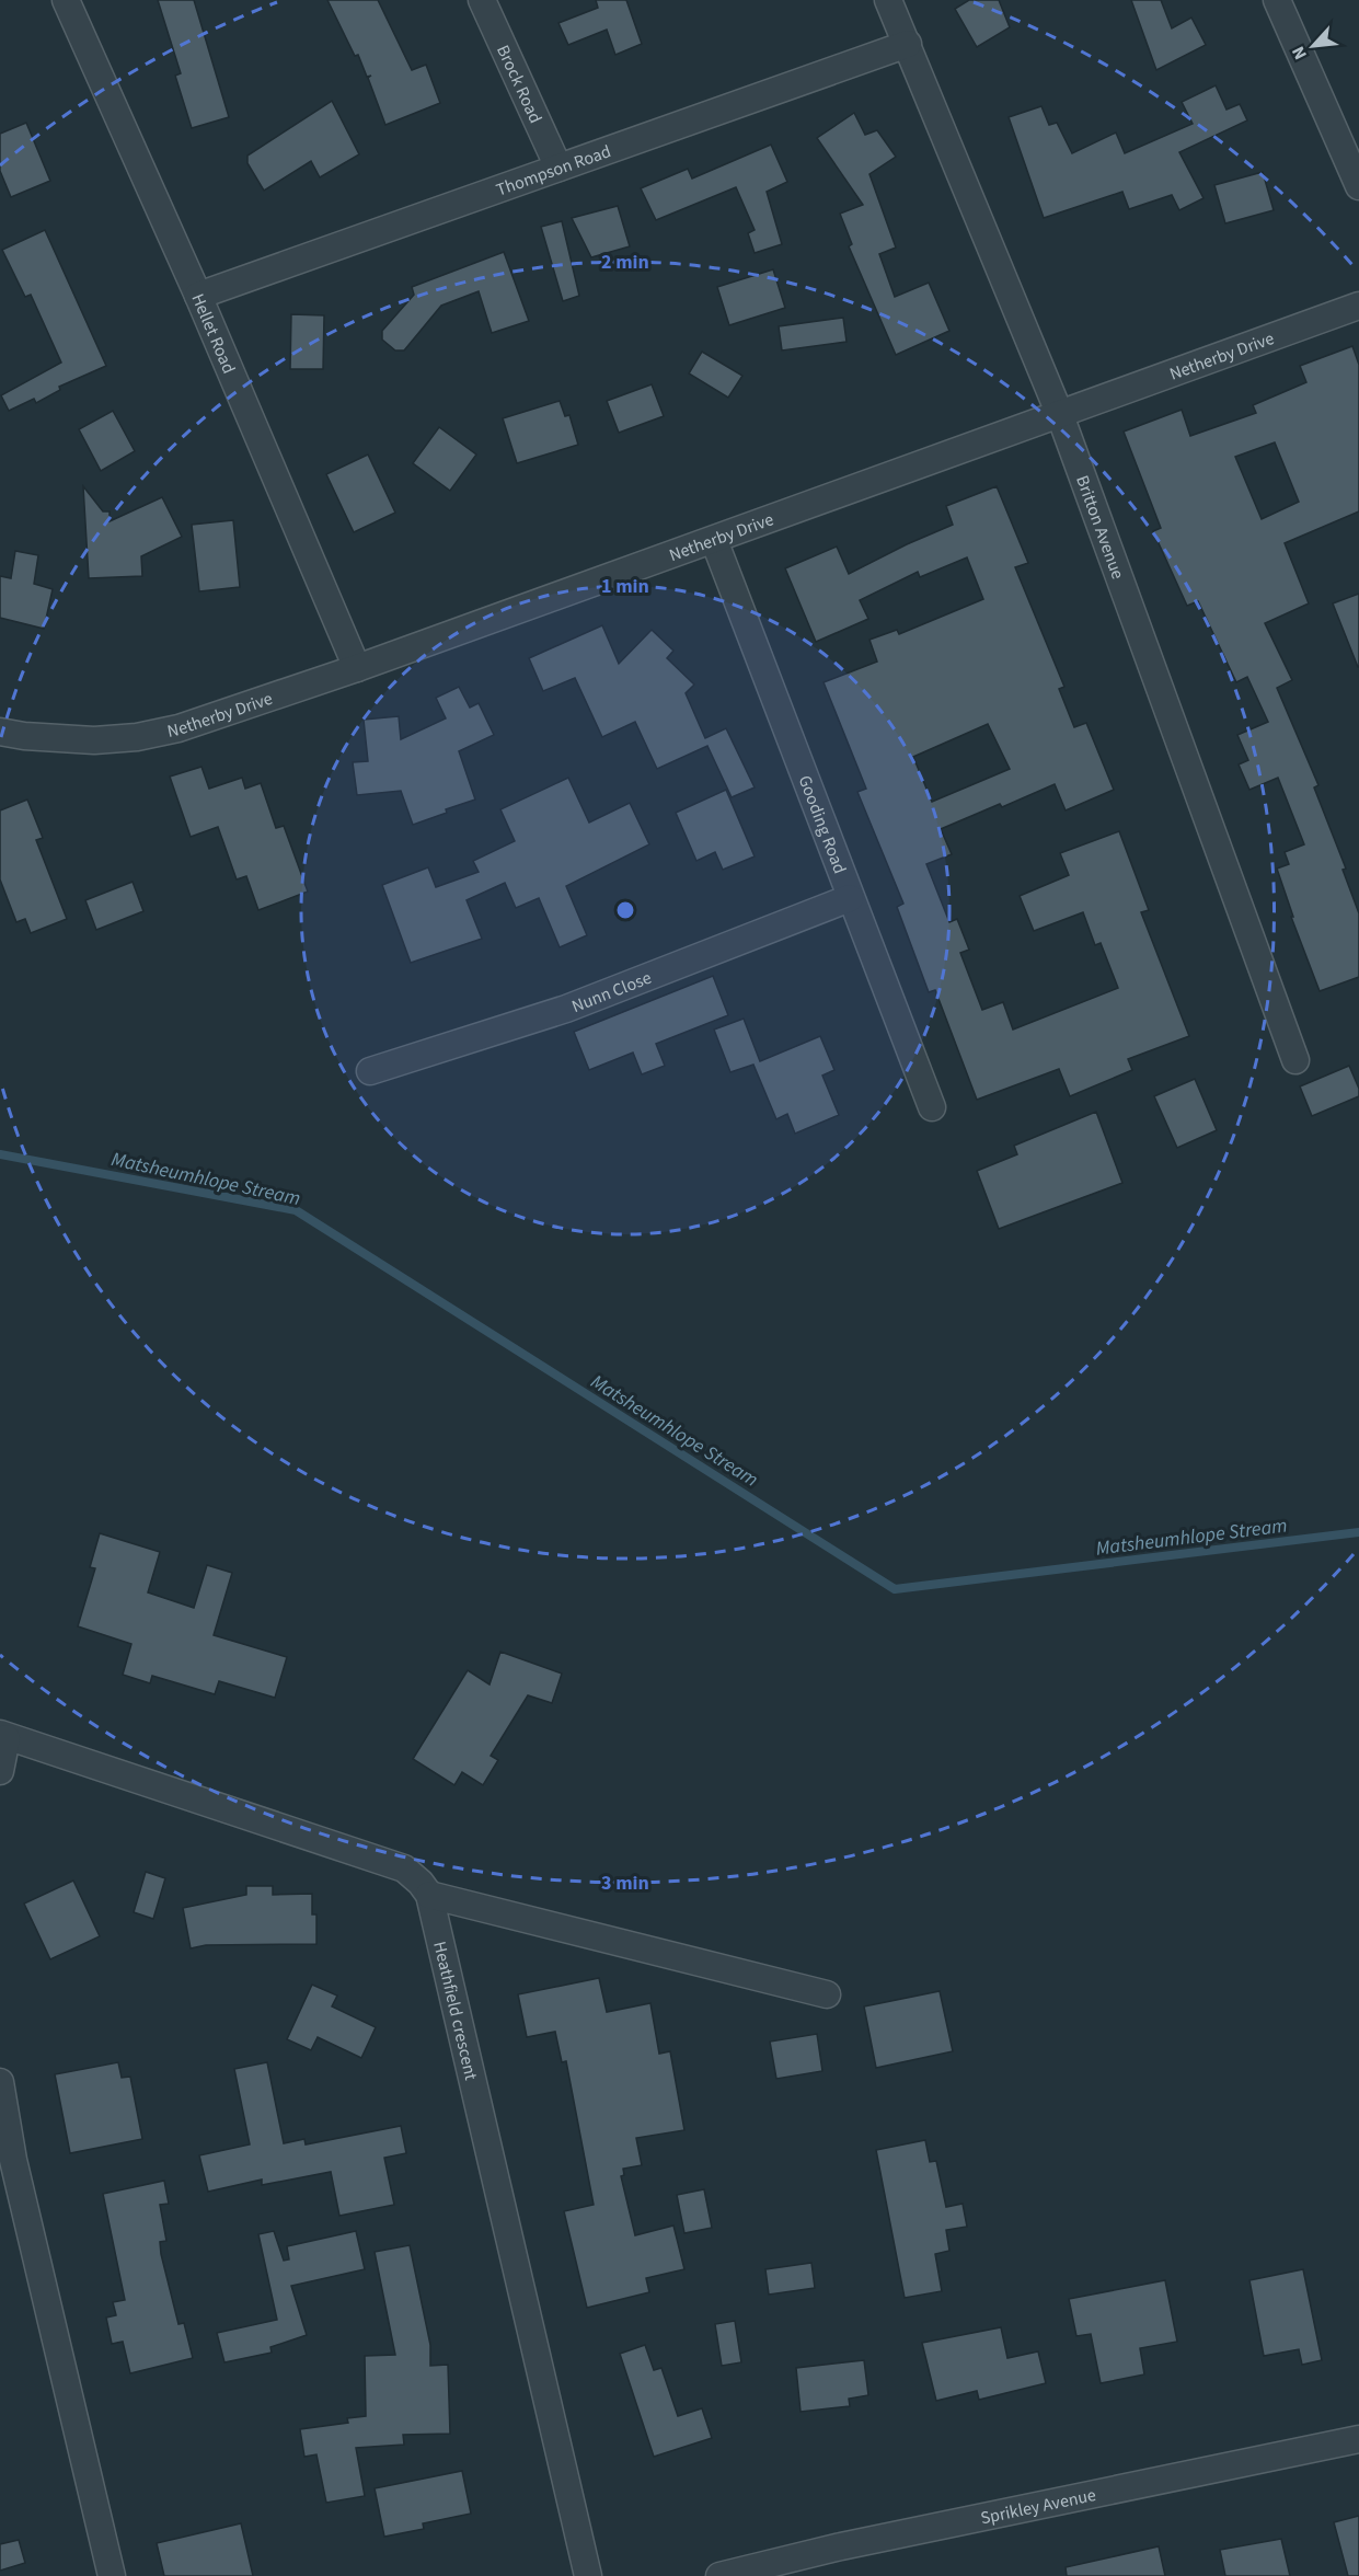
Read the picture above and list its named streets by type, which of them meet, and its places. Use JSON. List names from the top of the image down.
{
  "streets": {
    "street": [
      "Brock Road",
      "Thompson Road",
      "Hellet Road",
      "Netherby Drive",
      "Britton Avenue",
      "Gooding Road",
      "Nunn Close",
      "Heathfield crescent",
      "Sprikley Avenue"
    ]
  },
  "crossings": [
    ["Brock Road", "Thompson Road"],
    ["Thompson Road", "Hellet Road"],
    ["Thompson Road", "Britton Avenue"],
    ["Hellet Road", "Netherby Drive"],
    ["Netherby Drive", "Britton Avenue"],
    ["Netherby Drive", "Gooding Road"],
    ["Gooding Road", "Nunn Close"]
  ],
  "water": ["Matsheumhlope Stream"],
  "north": "bottom left",
  "rings": ["2 min", "1 min", "3 min"]
}
